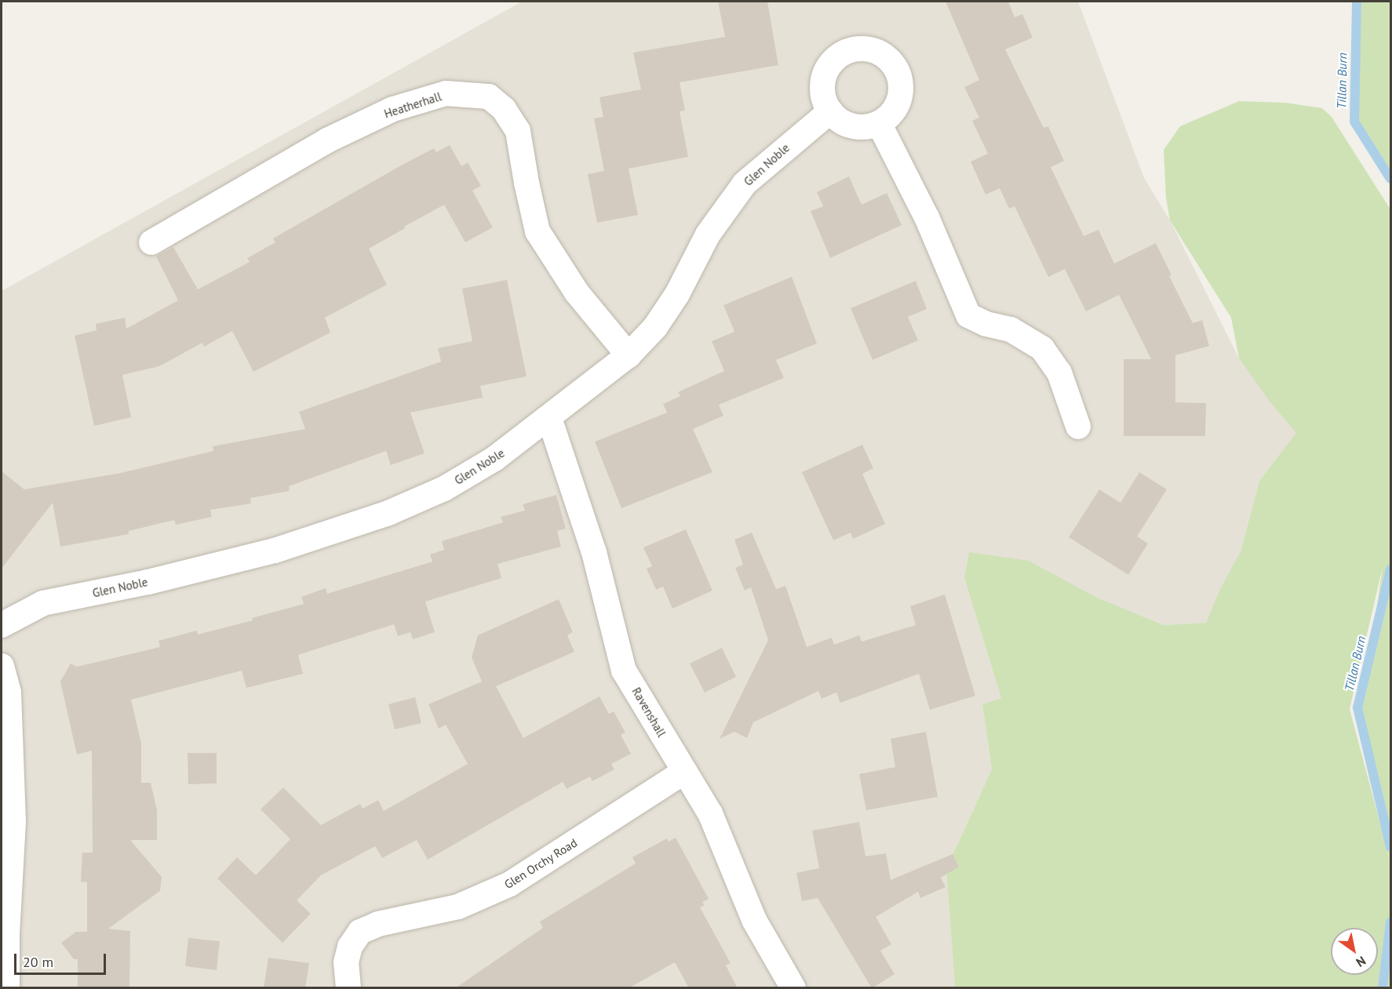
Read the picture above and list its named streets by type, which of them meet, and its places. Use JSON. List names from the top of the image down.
{
  "streets": {
    "street": [
      "Heatherhall",
      "Glen Noble",
      "Ravenshall",
      "Glen Orchy Road"
    ]
  },
  "crossings": [
    ["Heatherhall", "Glen Noble"],
    ["Glen Noble", "Ravenshall"],
    ["Ravenshall", "Glen Orchy Road"]
  ],
  "water": ["Tillan Burn"],
  "scale_bar": "20 m",
  "north": "bottom right"
}
